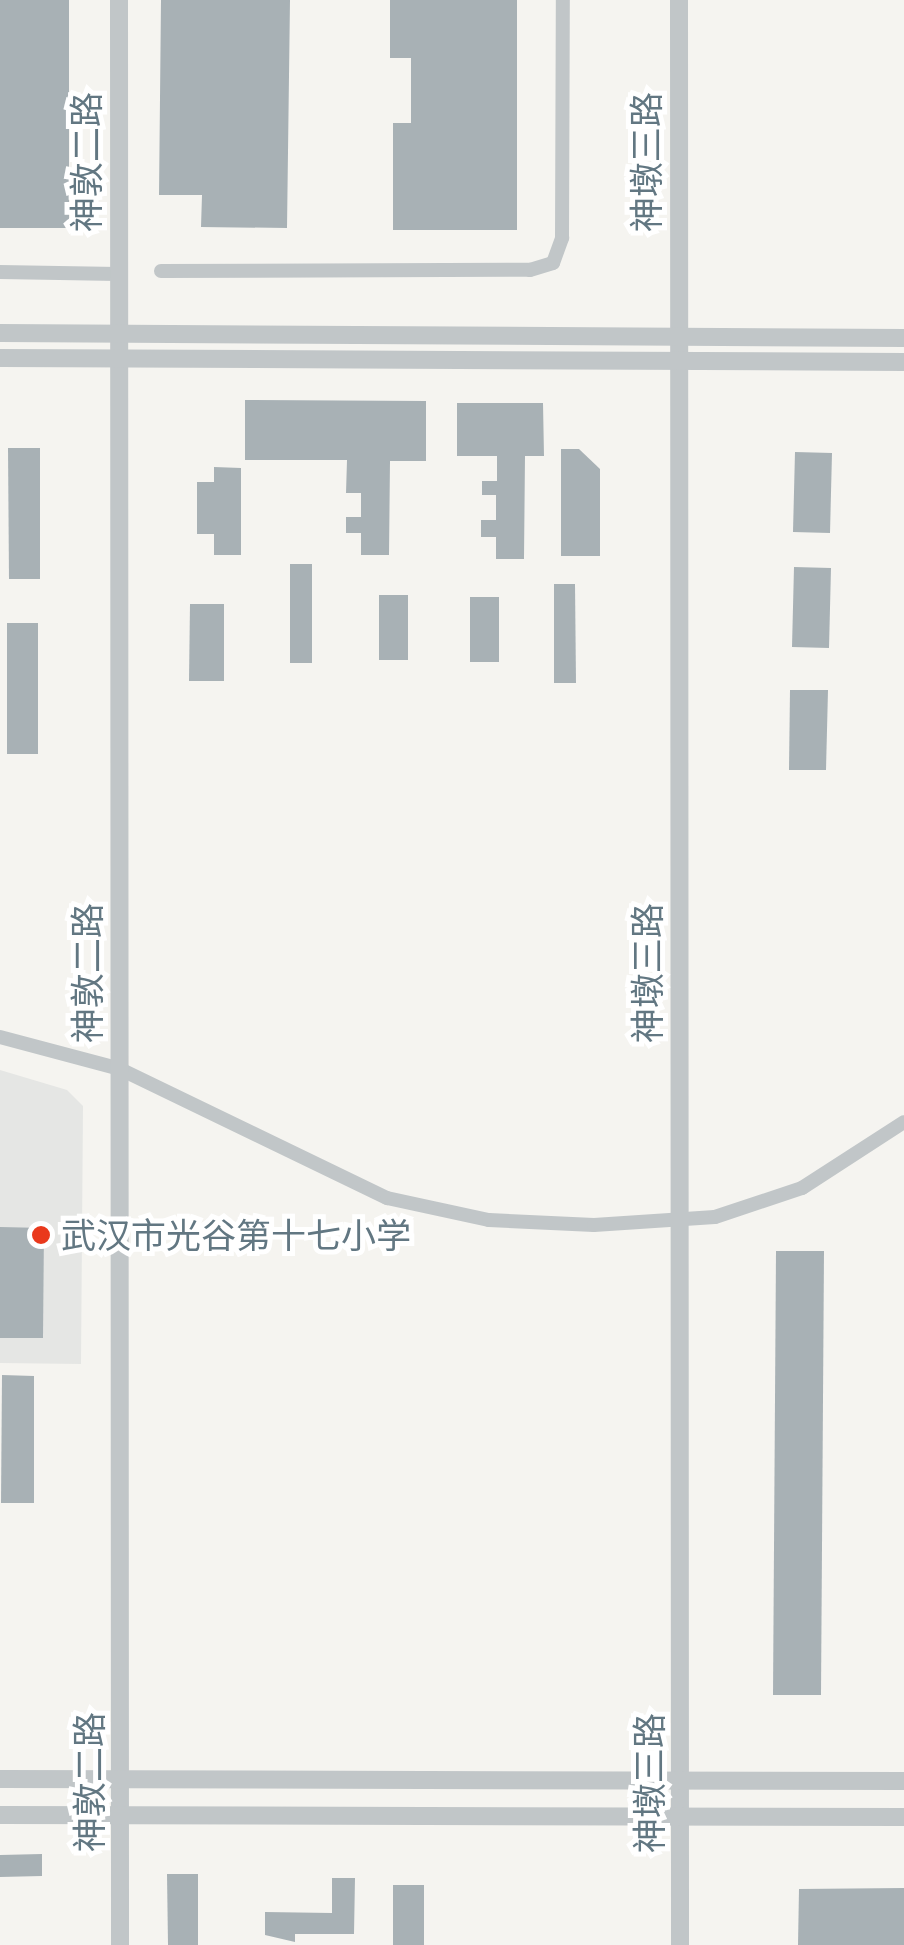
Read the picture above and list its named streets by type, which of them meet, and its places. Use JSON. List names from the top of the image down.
{
  "streets": {
    "street": ["神敦二路", "神墩三路"]
  },
  "places": ["武汉市光谷第十七小学"]
}
